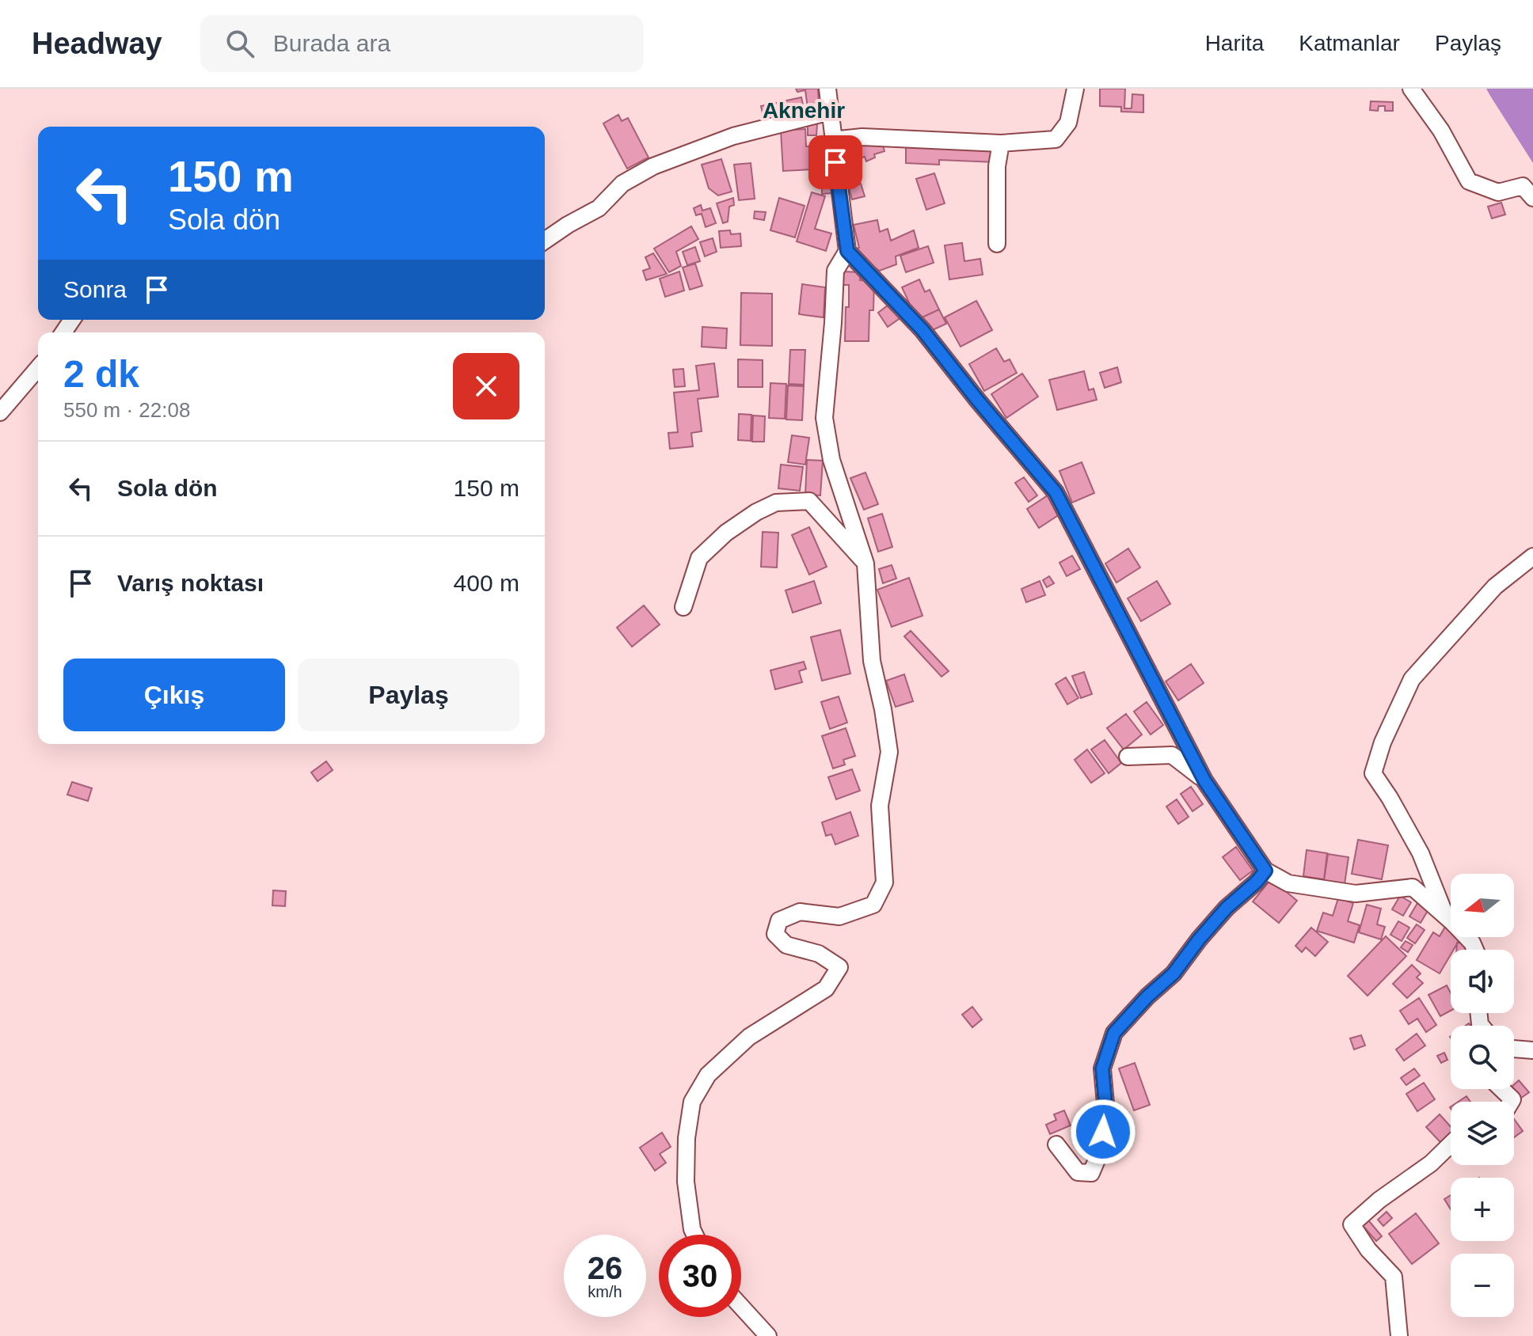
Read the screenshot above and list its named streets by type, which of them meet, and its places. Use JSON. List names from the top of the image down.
{
  "districts": ["Aknehir"],
  "north": "left",
  "page": {
    "header": "Headway",
    "search": "Burada ara",
    "nav": ["Harita", "Katmanlar", "Paylaş"],
    "turn": ["150 m", "Sola dön"],
    "then": "Sonra",
    "heading": ["2 dk", "550 m · 22:08"],
    "list": [
      {
        "name": "Sola dön",
        "value": "150 m"
      },
      {
        "name": "Varış noktası",
        "value": "400 m"
      }
    ],
    "buttons": ["Çıkış", "Paylaş"],
    "map_buttons": ["+", "−"],
    "speed": "26 km/h",
    "limit": "30"
  }
}
